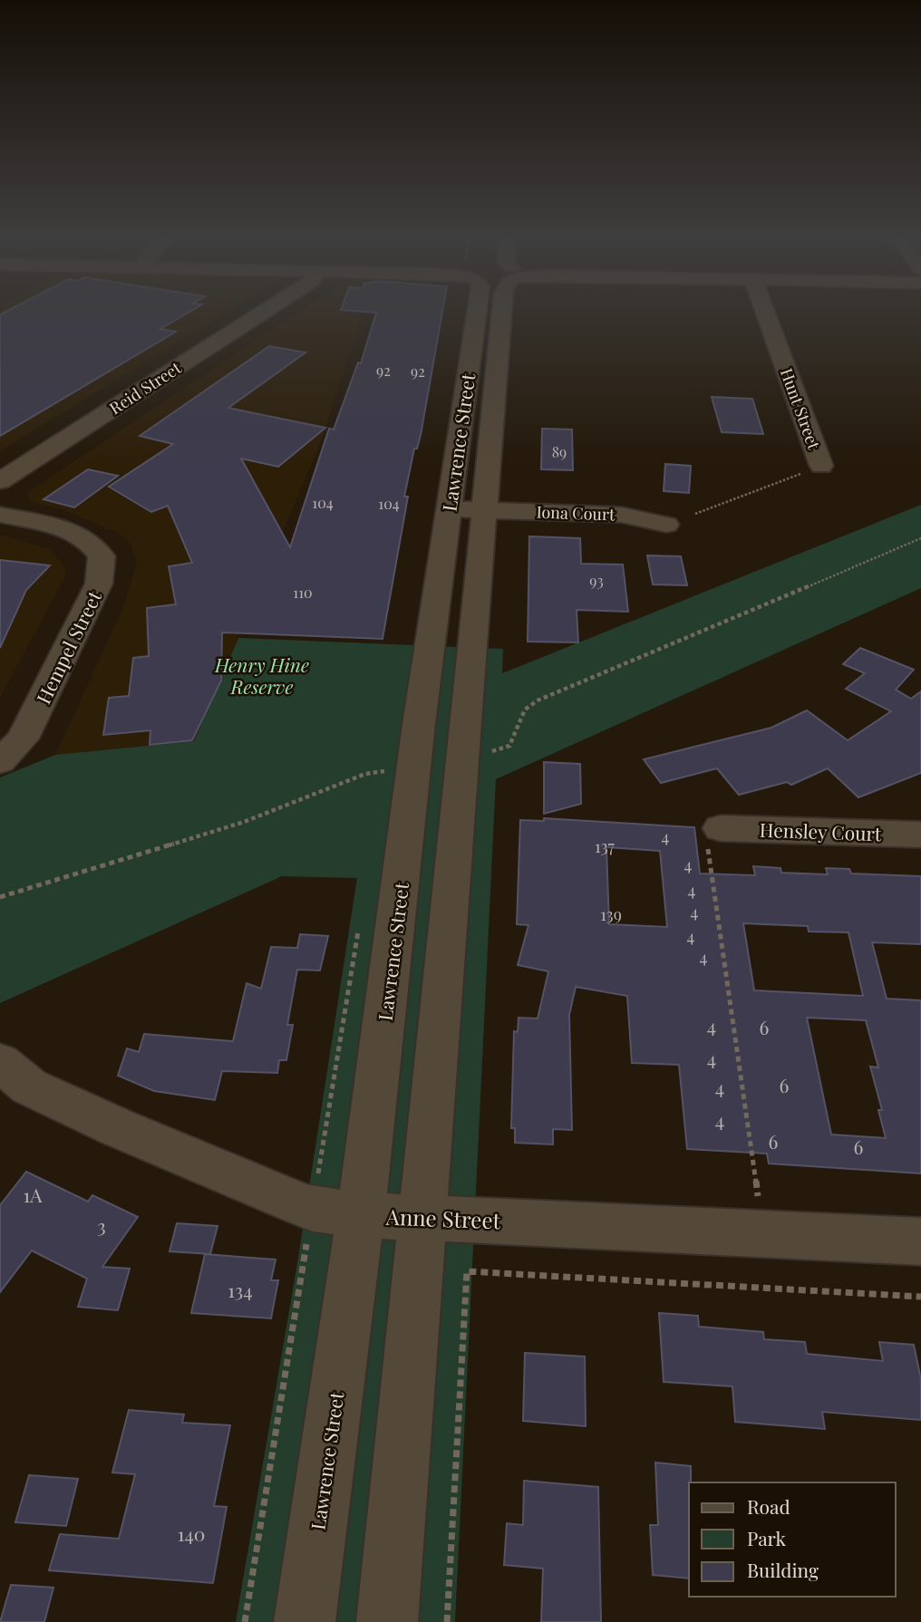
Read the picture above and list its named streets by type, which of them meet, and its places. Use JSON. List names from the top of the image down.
{
  "streets": {
    "street": [
      "Reid Street",
      "Hunt Street",
      "Lawrence Street",
      "Iona Court",
      "Hempel Street",
      "Hensley Court",
      "Anne Street"
    ]
  },
  "crossings": [
    ["Lawrence Street", "Iona Court"],
    ["Lawrence Street", "Anne Street"]
  ],
  "parks": ["Henry Hine Reserve"],
  "house_numbers": [
    "92",
    "92",
    "89",
    "104",
    "104",
    "93",
    "110",
    "4",
    "137",
    "4",
    "4",
    "4",
    "139",
    "4",
    "4",
    "4",
    "6",
    "4",
    "6",
    "4",
    "4",
    "6",
    "6",
    "1A",
    "3",
    "134",
    "140"
  ],
  "legend": ["Road", "Park", "Building"]
}
